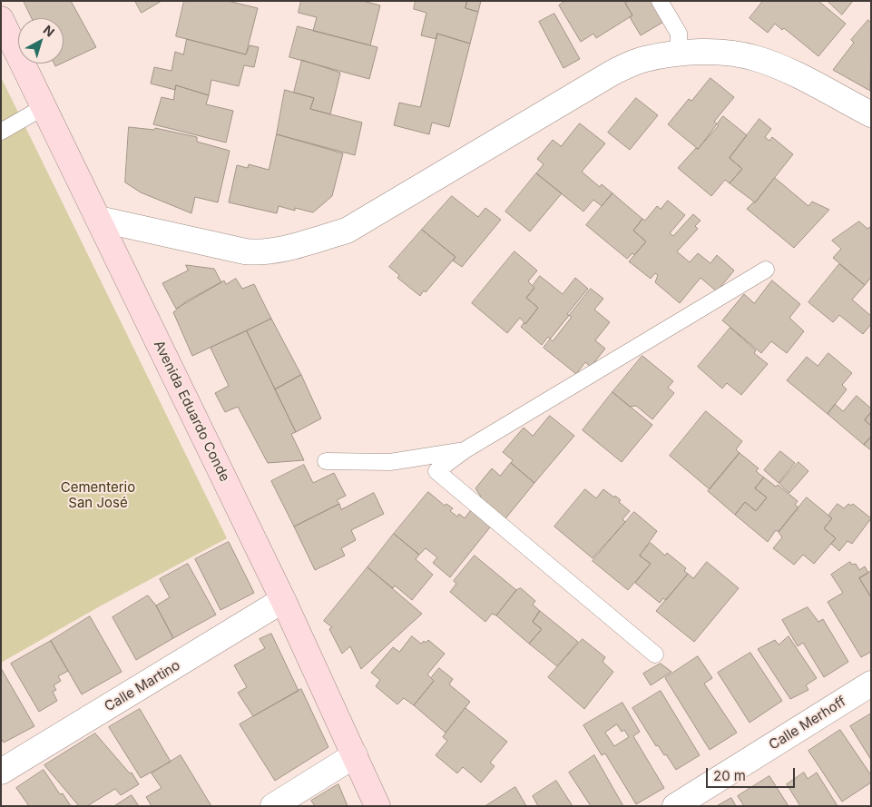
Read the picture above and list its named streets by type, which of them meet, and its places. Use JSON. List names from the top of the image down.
{
  "streets": {
    "street": ["Avenida Eduardo Conde", "Calle Martino", "Calle Merhoff"]
  },
  "crossings": [
    ["Avenida Eduardo Conde", "Calle Martino"]
  ],
  "parks": ["Cementerio San José"],
  "scale_bar": "20 m",
  "north": "top right"
}
